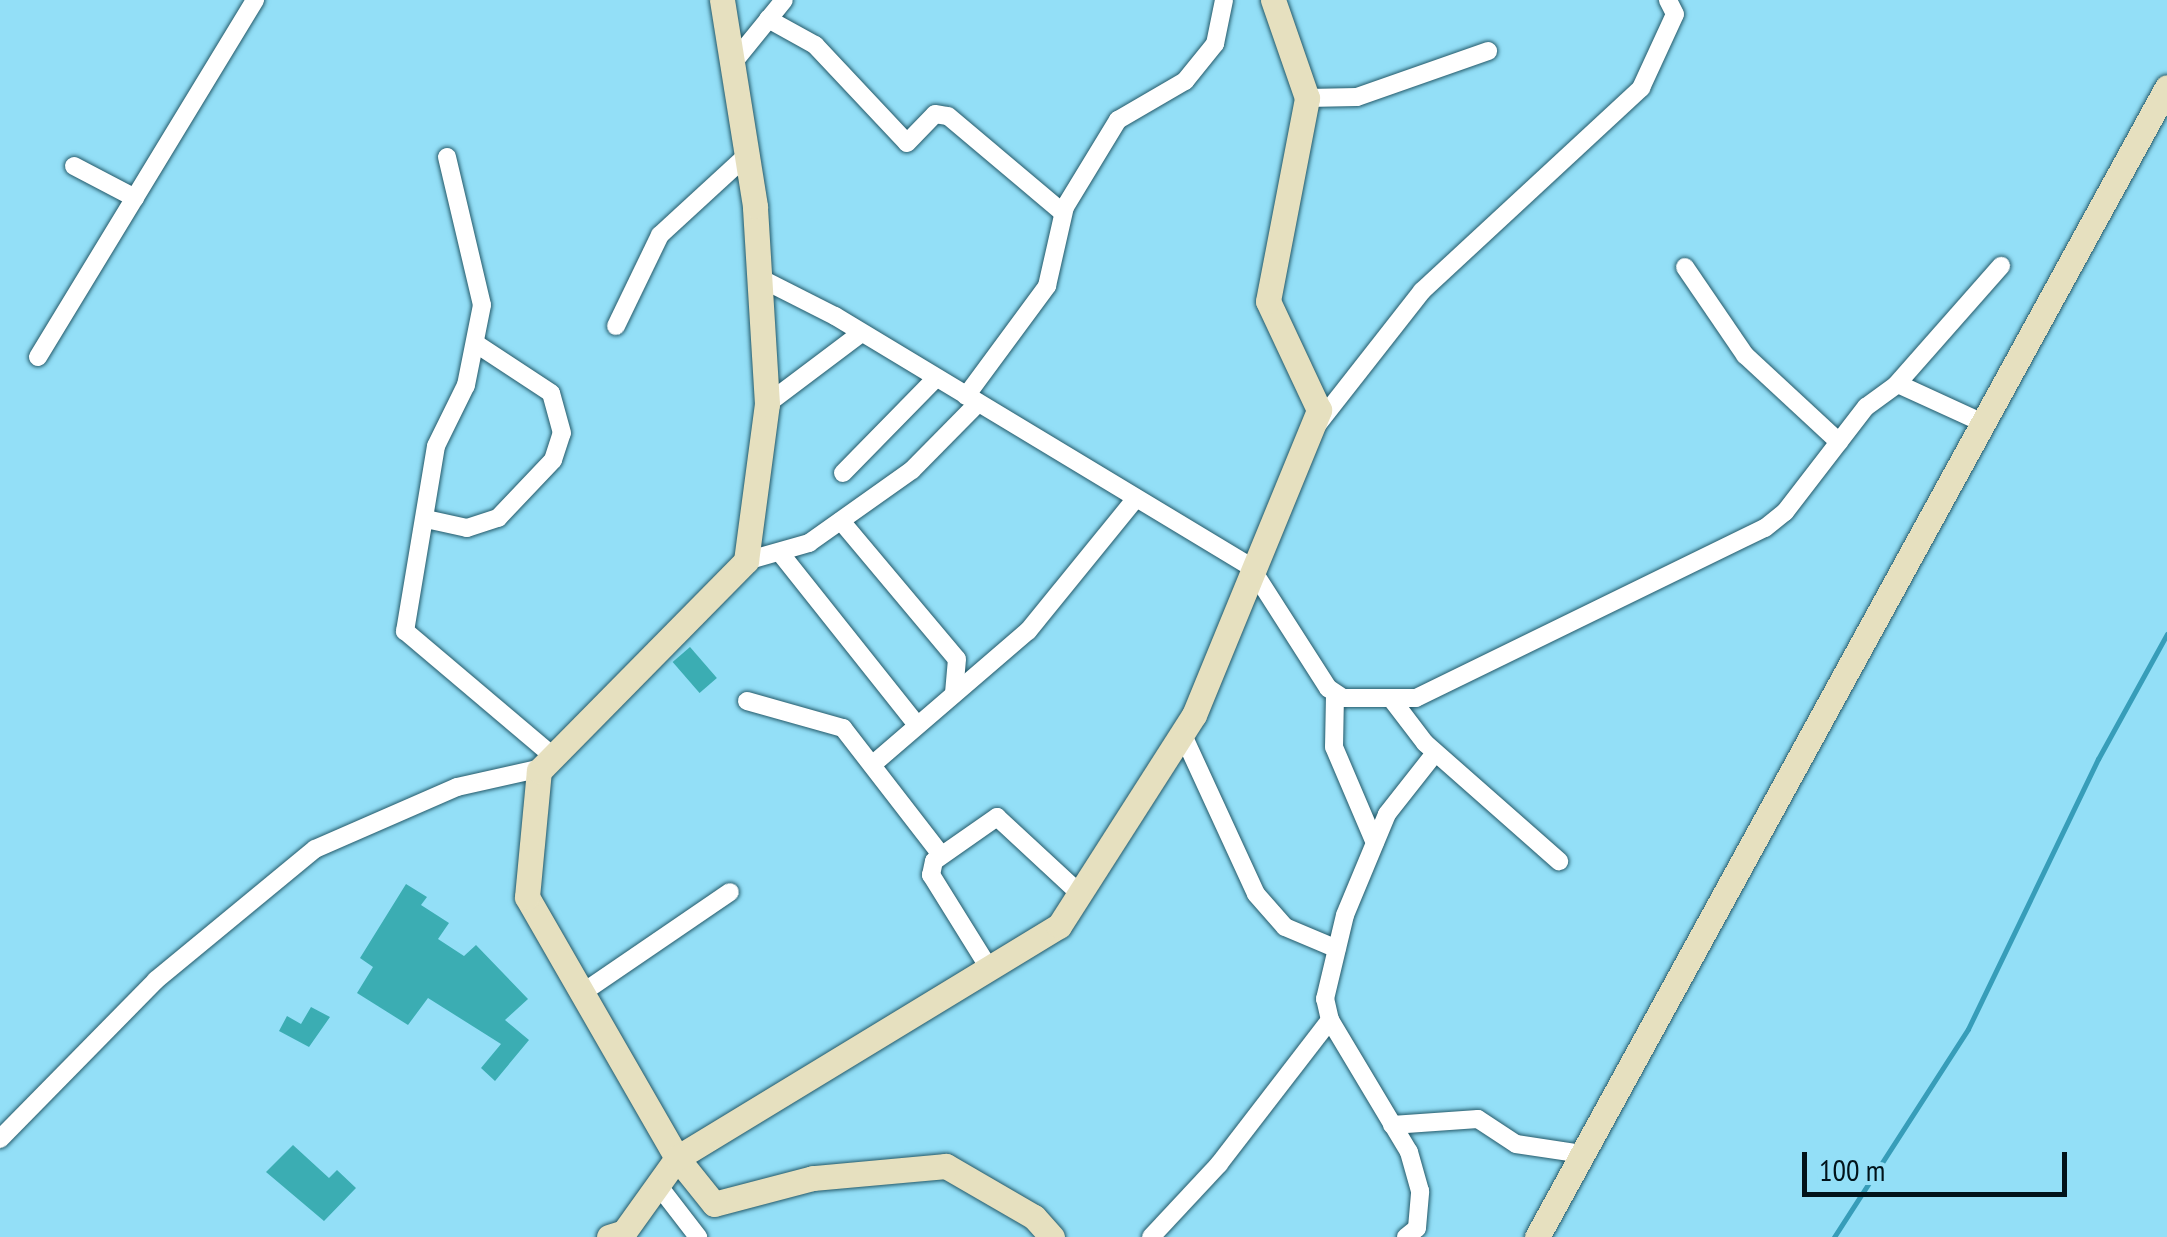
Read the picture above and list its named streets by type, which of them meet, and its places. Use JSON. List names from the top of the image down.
{
  "scale_bar": "100 m"
}
